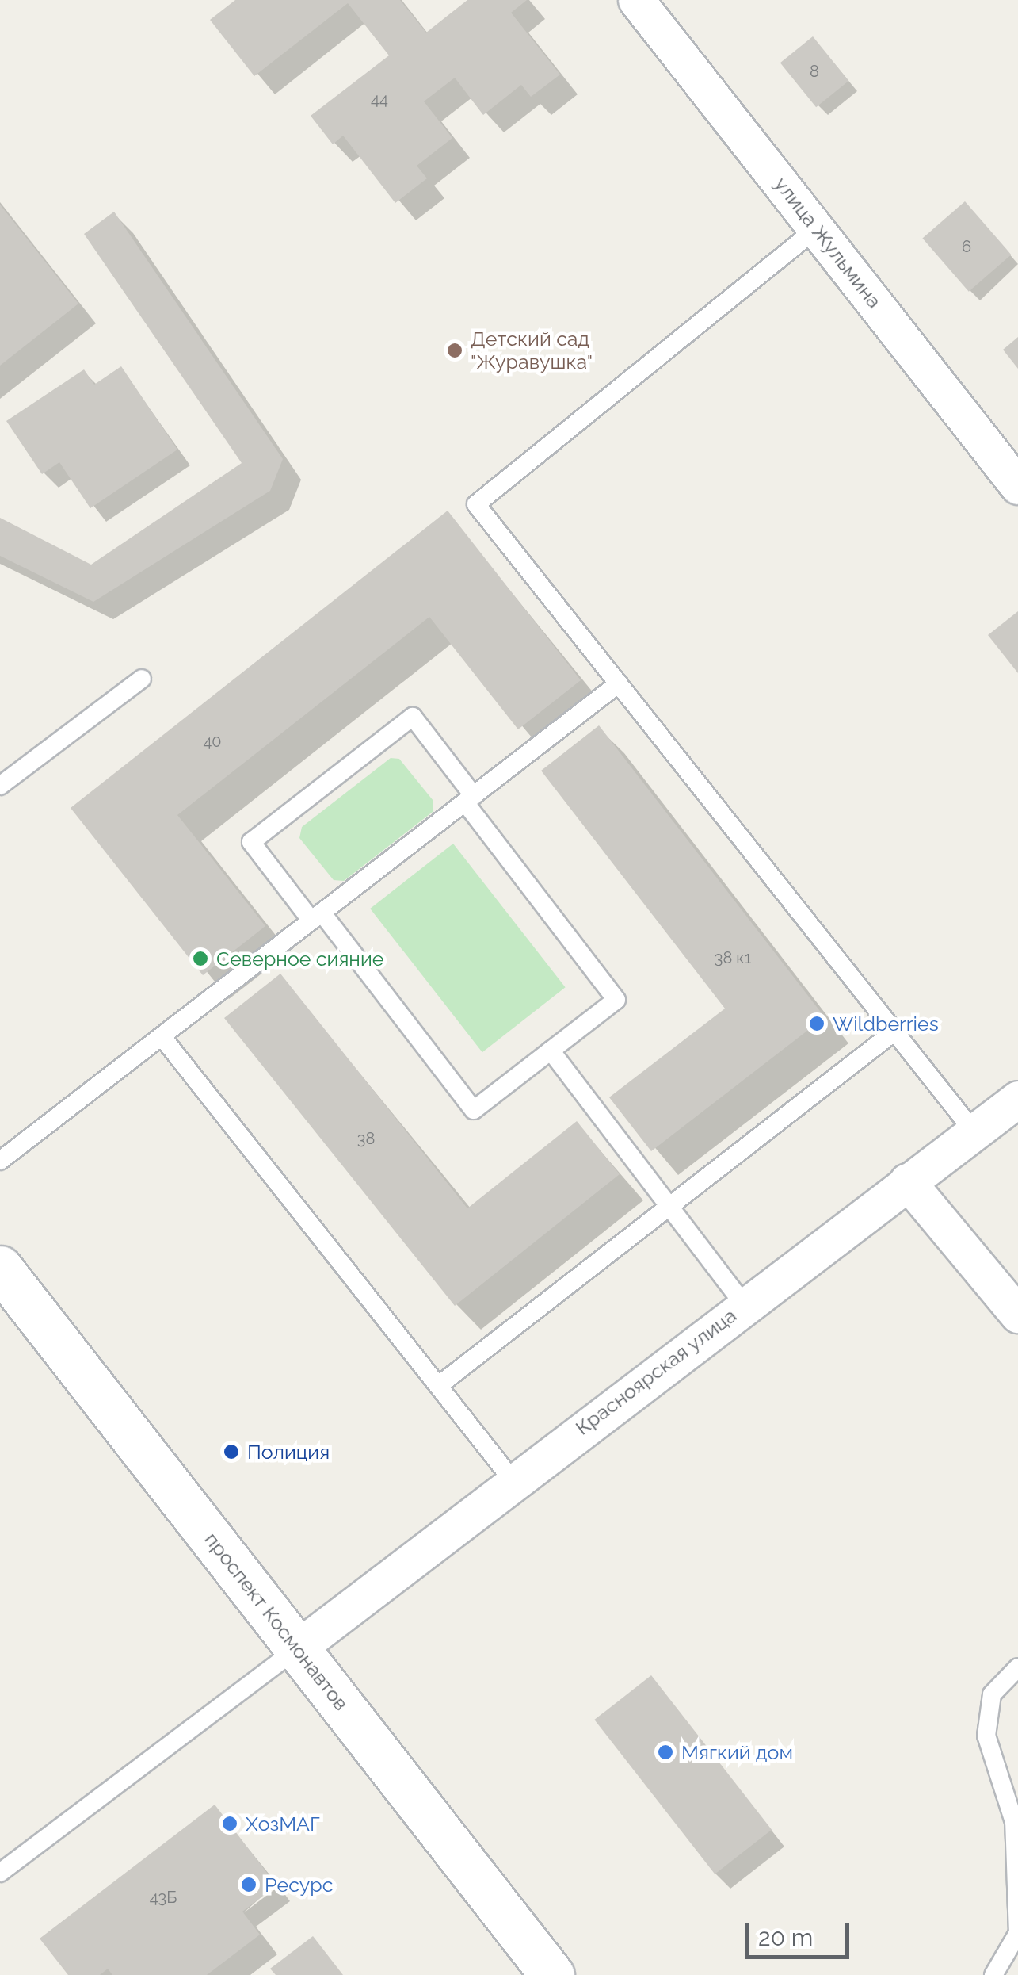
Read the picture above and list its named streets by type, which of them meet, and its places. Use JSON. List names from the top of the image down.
{
  "streets": {
    "main road": ["проспект Космонавтов"],
    "street": ["улица Жульмина", "Красноярская улица"]
  },
  "crossings": [
    ["Красноярская улица", "проспект Космонавтов"]
  ],
  "places": [
    "Детский сад \"Журавушка\"",
    "Северное сияние",
    "Wildberries",
    "Полиция",
    "Мягкий дом",
    "ХозМАГ",
    "Ресурс"
  ],
  "house_numbers": [
    "8",
    "44",
    "6",
    "40",
    "38 к1",
    "38",
    "43Б"
  ],
  "scale_bar": "20 m"
}
